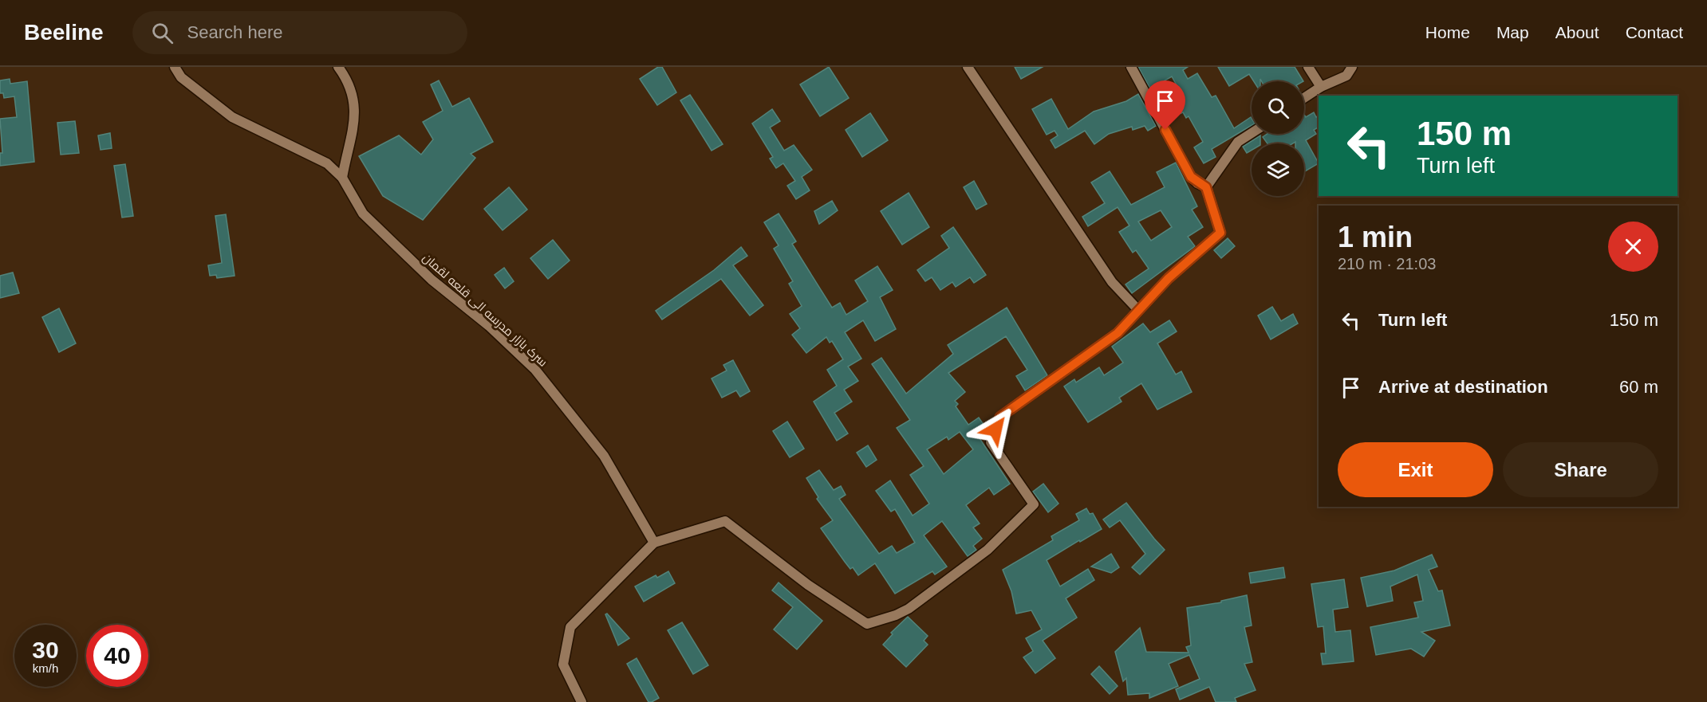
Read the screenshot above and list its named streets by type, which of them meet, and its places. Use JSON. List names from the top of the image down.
{
  "streets": {
    "street": ["سرک بازار مدرسه الی قلعه لقمان"]
  },
  "page": {
    "header": "Beeline",
    "search": "Search here",
    "nav": [
      "Home",
      "Map",
      "About",
      "Contact"
    ],
    "turn": ["150 m", "Turn left"],
    "heading": ["1 min", "210 m · 21:03"],
    "list": [
      {
        "name": "Turn left",
        "value": "150 m"
      },
      {
        "name": "Arrive at destination",
        "value": "60 m"
      }
    ],
    "buttons": ["Exit", "Share"],
    "speed": "30 km/h",
    "limit": "40"
  }
}
